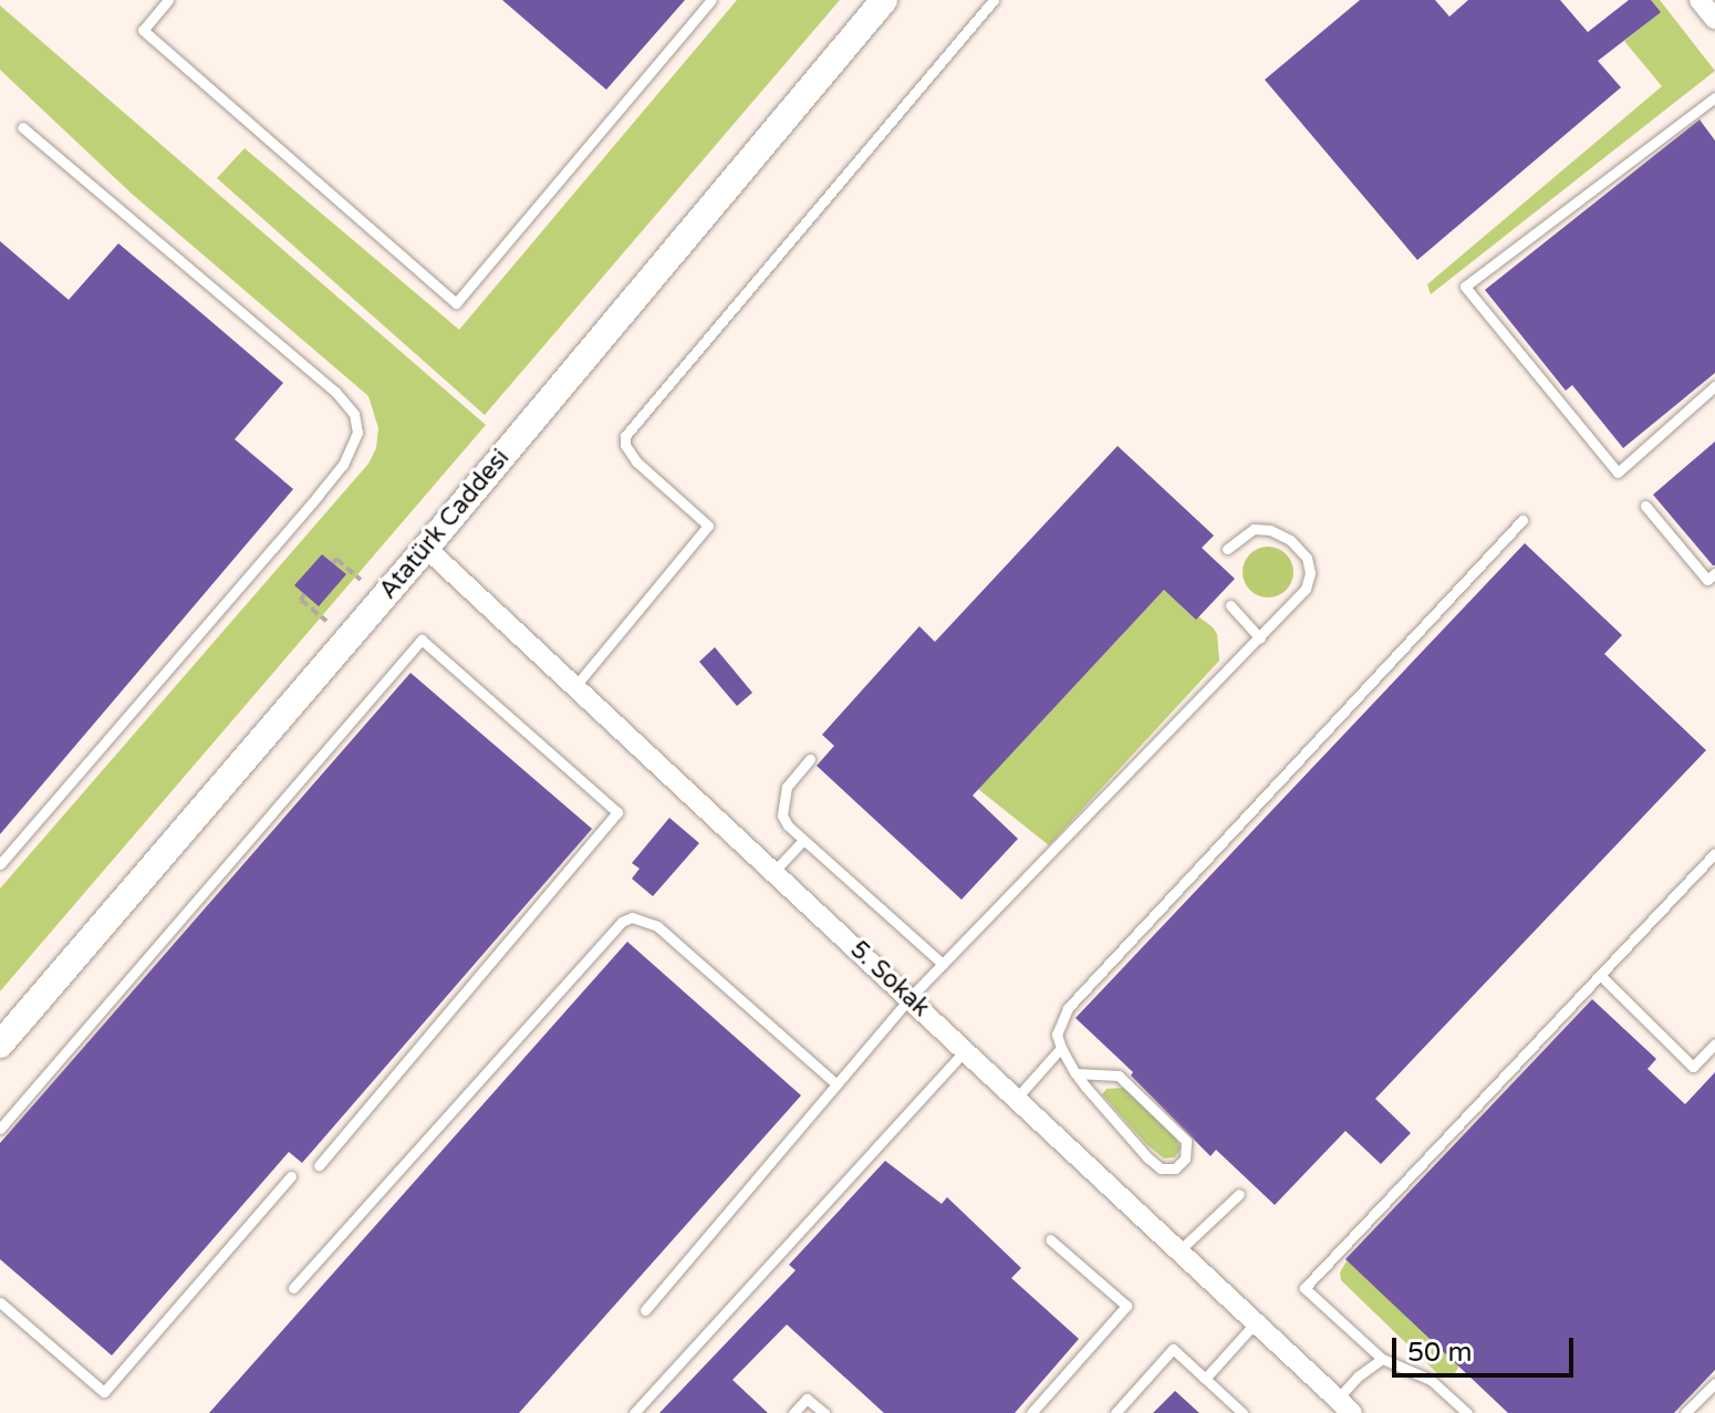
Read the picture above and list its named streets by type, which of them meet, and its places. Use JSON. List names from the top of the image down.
{
  "streets": {
    "street": ["Atatürk Caddesi", "5. Sokak"]
  },
  "crossings": [
    ["Atatürk Caddesi", "5. Sokak"]
  ],
  "scale_bar": "50 m"
}
